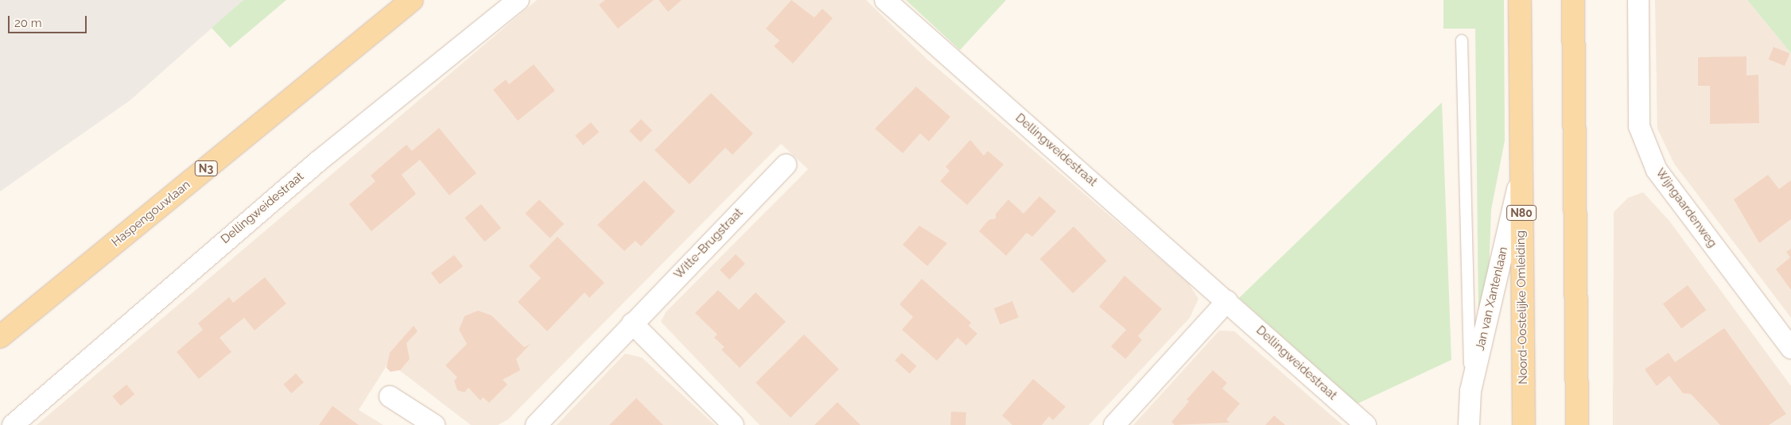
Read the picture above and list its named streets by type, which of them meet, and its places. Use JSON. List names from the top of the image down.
{
  "streets": {
    "main road": [
      "N3",
      "N80",
      "Haspengouwlaan",
      "Noord-Oostelijke Omleiding"
    ],
    "street": [
      "Dellingweidestraat",
      "Wijngaardenweg",
      "Witte-Brugstraat",
      "Jan van Xantenlaan"
    ]
  },
  "crossings": [
    ["Jan van Xantenlaan", "Noord-Oostelijke Omleiding"]
  ],
  "scale_bar": "20 m"
}
